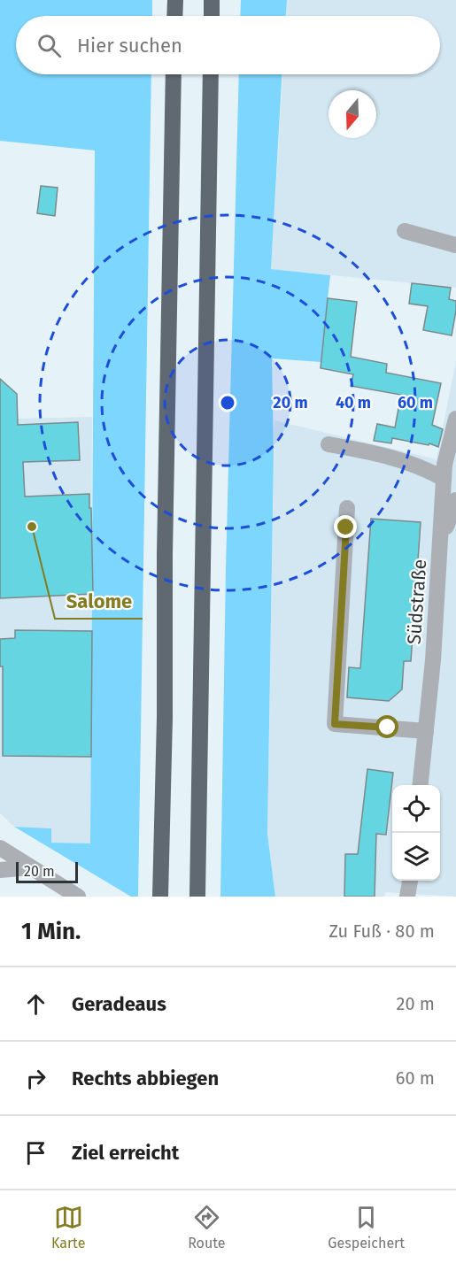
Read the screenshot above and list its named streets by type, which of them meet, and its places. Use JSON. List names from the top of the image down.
{
  "streets": {
    "street": ["Südstraße"]
  },
  "places": ["Salome"],
  "scale_bar": "20 m",
  "north": "bottom",
  "page": {
    "search": "Hier suchen",
    "scale": "20 m",
    "heading": ["1 Min.", "Zu Fuß · 80 m"],
    "list": [
      ["Geradeaus", "20 m"],
      ["Rechts abbiegen", "60 m"],
      "Ziel erreicht"
    ],
    "nav": ["Karte", "Route", "Gespeichert"]
  },
  "rings": ["20 m", "40 m", "60 m"]
}
